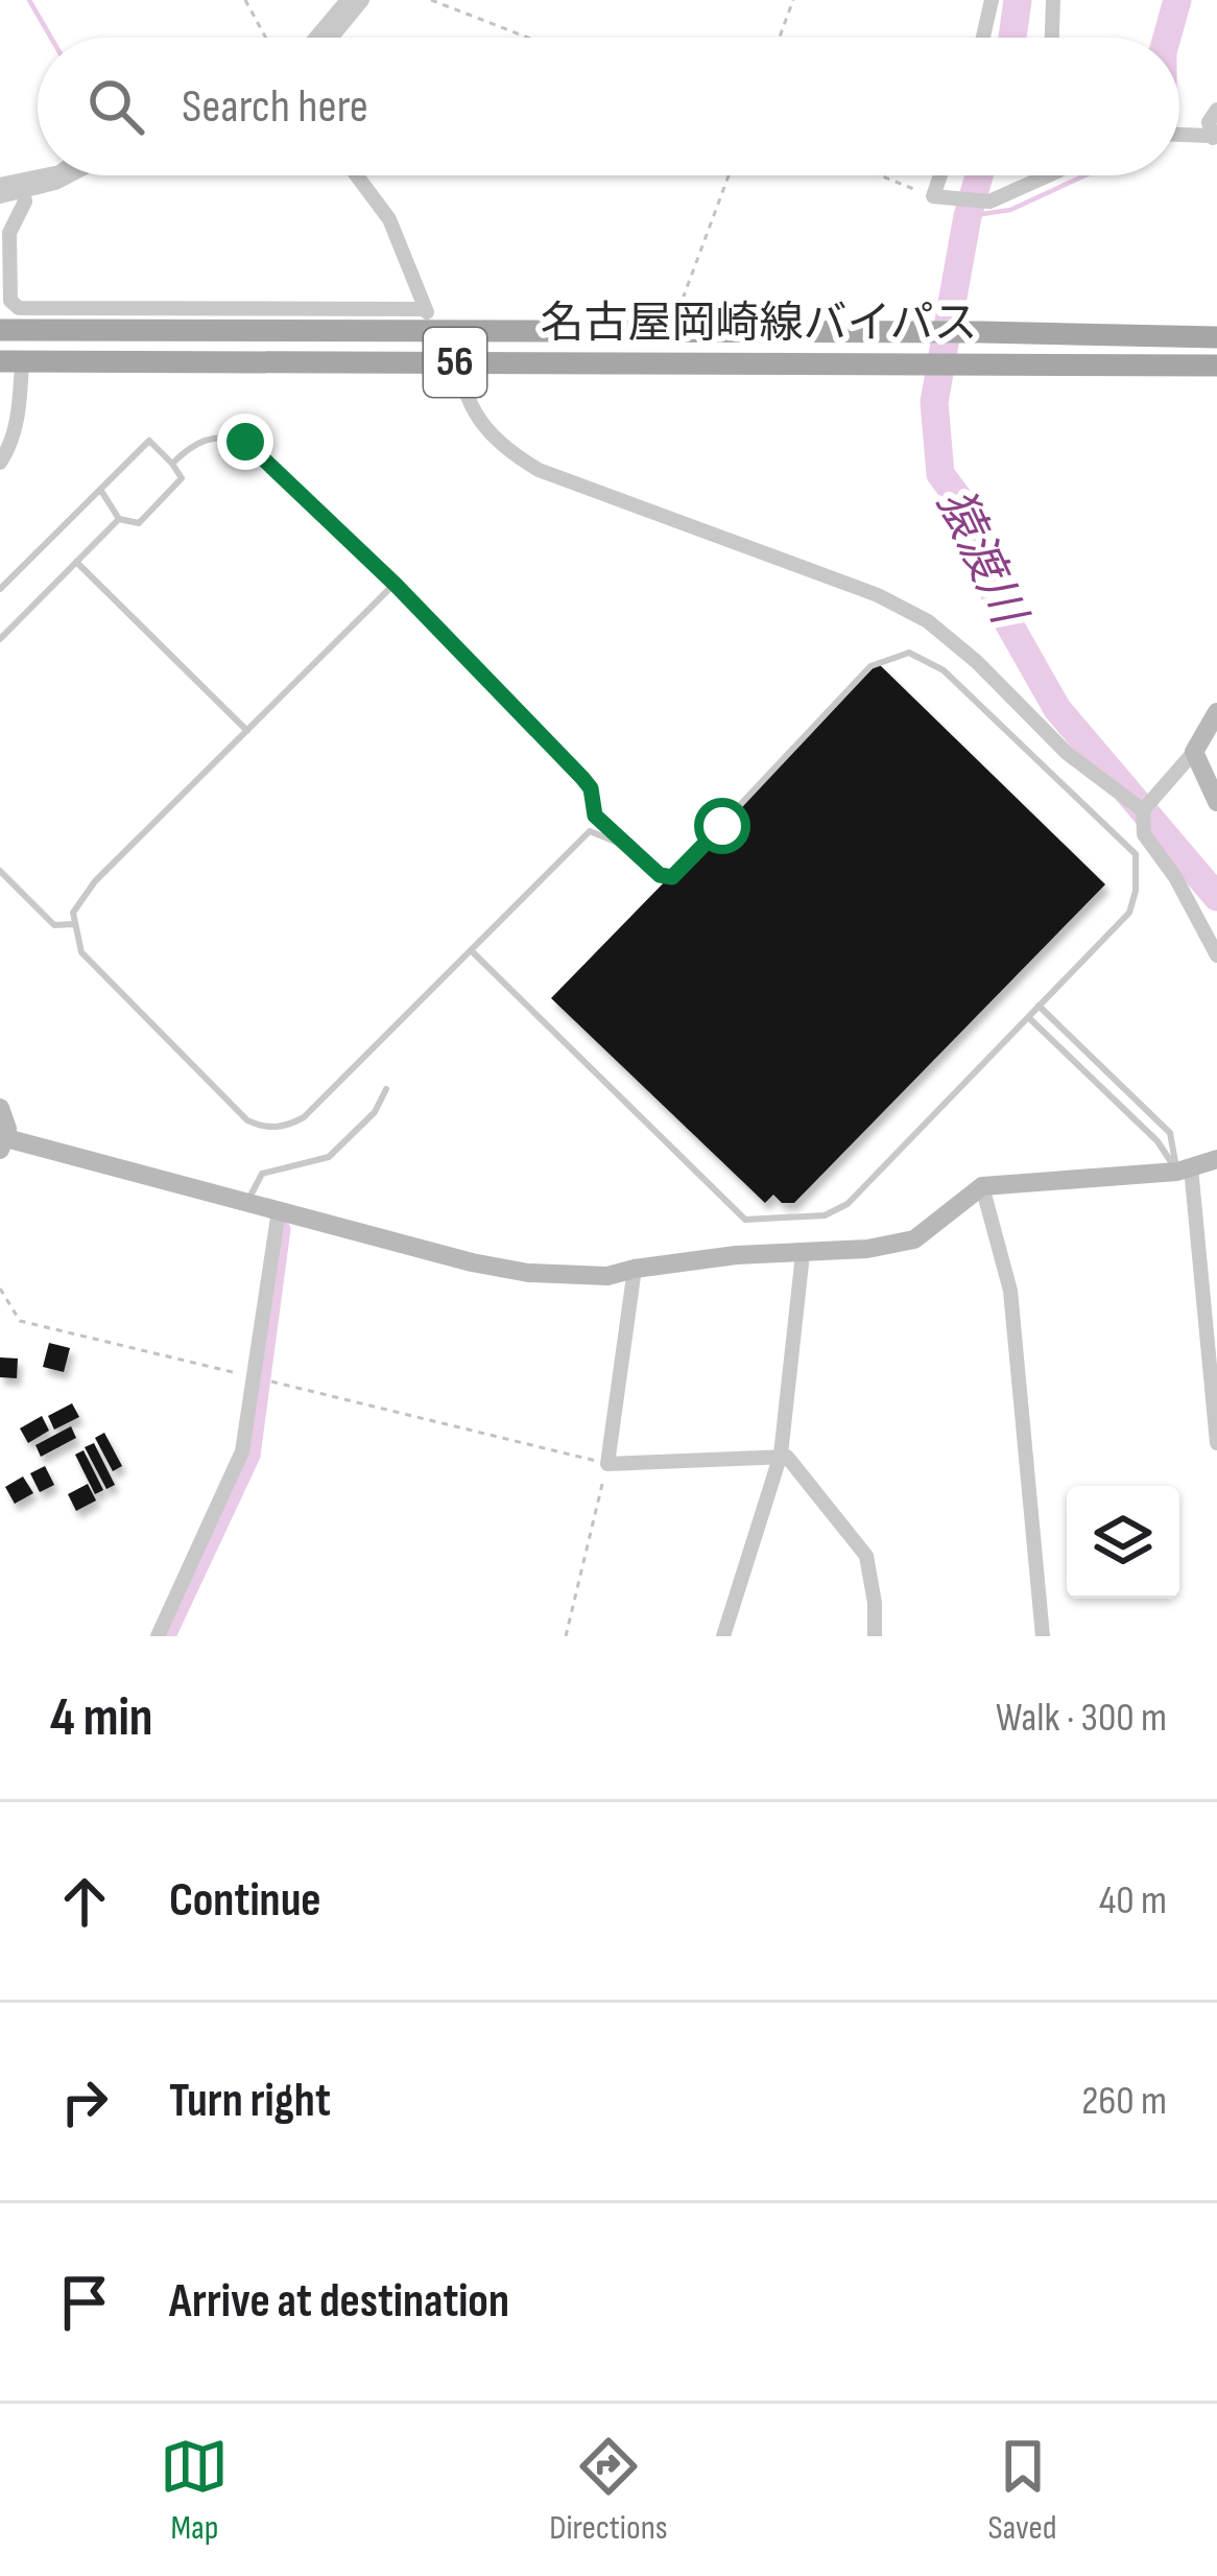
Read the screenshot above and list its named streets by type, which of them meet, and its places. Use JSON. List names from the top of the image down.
{
  "streets": {
    "main road": ["名古屋岡崎線バイパス", "56"]
  },
  "water": ["猿渡川"],
  "page": {
    "search": "Search here",
    "heading": ["4 min", "Walk · 300 m"],
    "list": [
      ["Continue", "40 m"],
      ["Turn right", "260 m"],
      "Arrive at destination"
    ],
    "nav": ["Map", "Directions", "Saved"]
  }
}
